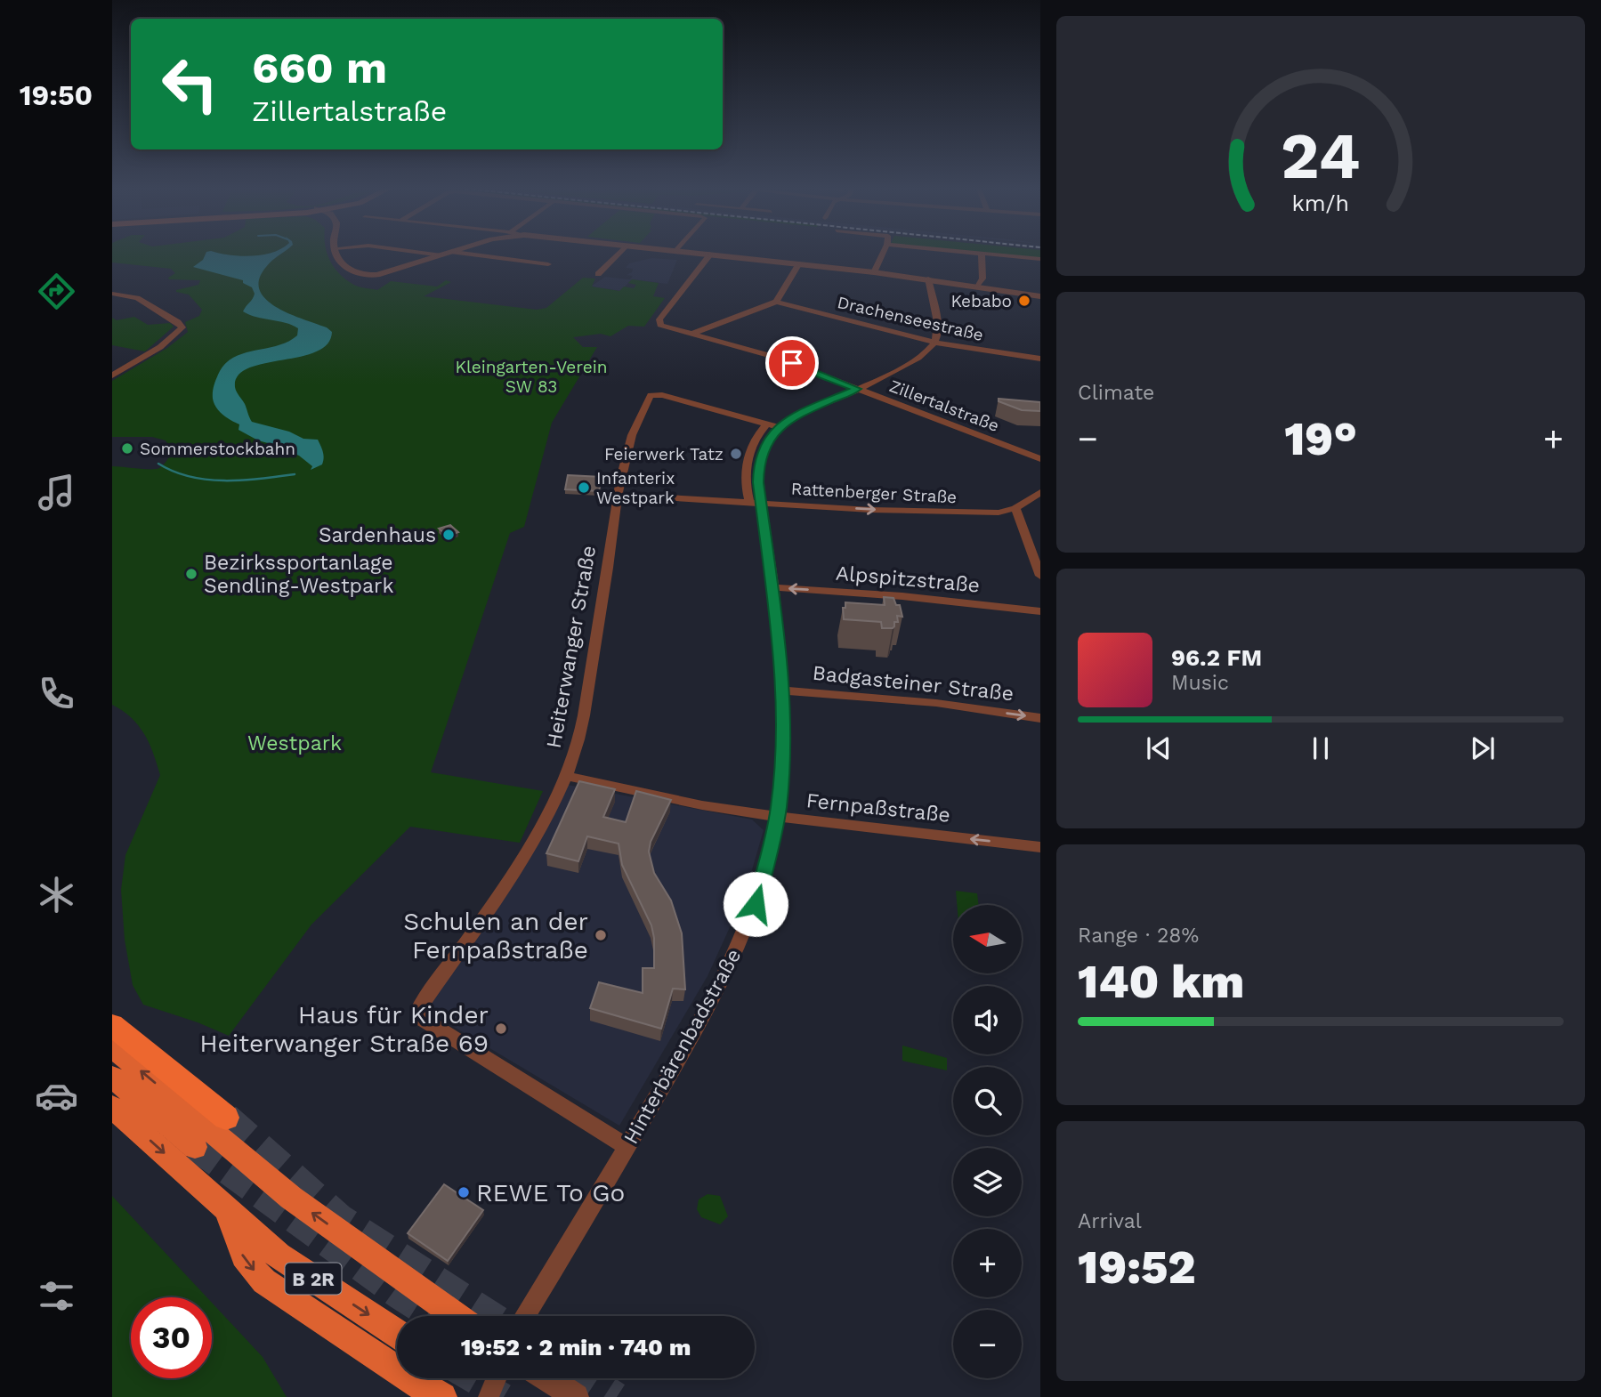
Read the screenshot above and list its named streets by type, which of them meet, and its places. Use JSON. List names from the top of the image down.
{
  "streets": {
    "highway": ["B 2R"],
    "street": [
      "Drachenseestraße",
      "Zillertalstraße",
      "Rattenberger Straße",
      "Alpspitzstraße",
      "Heiterwanger Straße",
      "Badgasteiner Straße",
      "Fernpaßstraße",
      "Hinterbärenbadstraße"
    ]
  },
  "crossings": [
    ["Drachenseestraße", "Hinterbärenbadstraße"],
    ["Zillertalstraße", "Hinterbärenbadstraße"],
    ["Rattenberger Straße", "Heiterwanger Straße"],
    ["Rattenberger Straße", "Hinterbärenbadstraße"],
    ["Alpspitzstraße", "Hinterbärenbadstraße"],
    ["Heiterwanger Straße", "Fernpaßstraße"],
    ["Heiterwanger Straße", "Hinterbärenbadstraße"],
    ["Badgasteiner Straße", "Hinterbärenbadstraße"],
    ["Fernpaßstraße", "Hinterbärenbadstraße"]
  ],
  "one_way": [
    "Rattenberger Straße",
    "Alpspitzstraße",
    "Badgasteiner Straße",
    "Fernpaßstraße"
  ],
  "parks": ["Kleingarten-Verein SW 83", "Westpark"],
  "places": [
    "Kebabo",
    "Sommerstockbahn",
    "Feierwerk Tatz",
    "Infanterix Westpark",
    "Sardenhaus",
    "Bezirkssportanlage Sendling-Westpark",
    "Schulen an der Fernpaßstraße",
    "Haus für Kinder Heiterwanger Straße 69",
    "REWE To Go"
  ],
  "north": "left",
  "page": {
    "tabs": "19:50",
    "turn": ["660 m", "Zillertalstraße"],
    "tile": [
      "Climate",
      ["Range · 28%", "140 km"],
      ["Arrival", "19:52"]
    ],
    "heat": ["−", "19°", "+"],
    "song": ["96.2 FM", "Music"],
    "map_buttons": ["+", "−"],
    "limit": "30",
    "trip": "19:52 · 2 min · 740 m",
    "gauge": ["24", "km/h"]
  }
}
